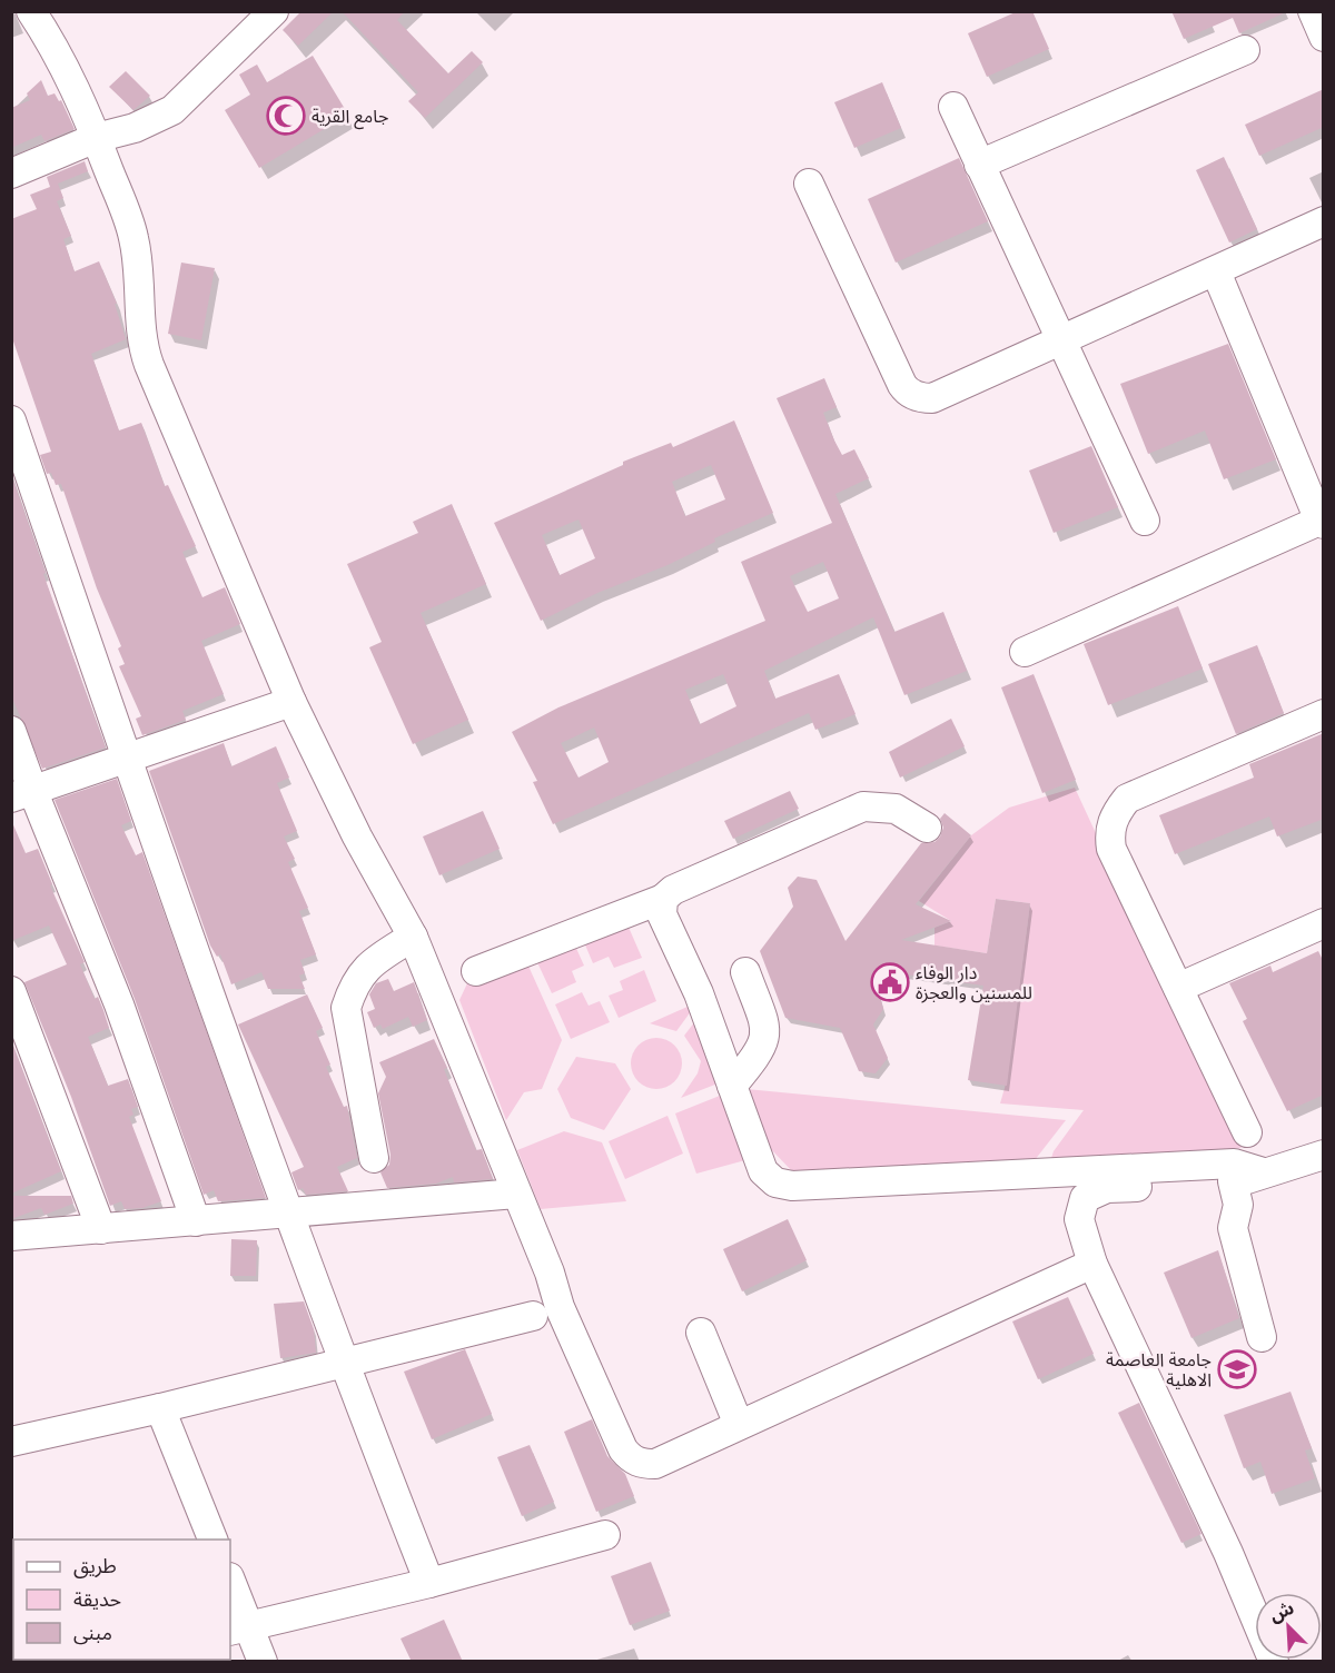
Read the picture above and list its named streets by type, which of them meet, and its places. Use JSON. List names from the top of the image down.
{
  "places": {
    "mosque": ["جامع القرية"],
    "public building": ["دار الوفاء للمسنين والعجزة"],
    "school or university": ["جامعة العاصمة الاهلية"]
  },
  "legend": ["طريق", "حديقة", "مبنى"],
  "north": "top left"
}
